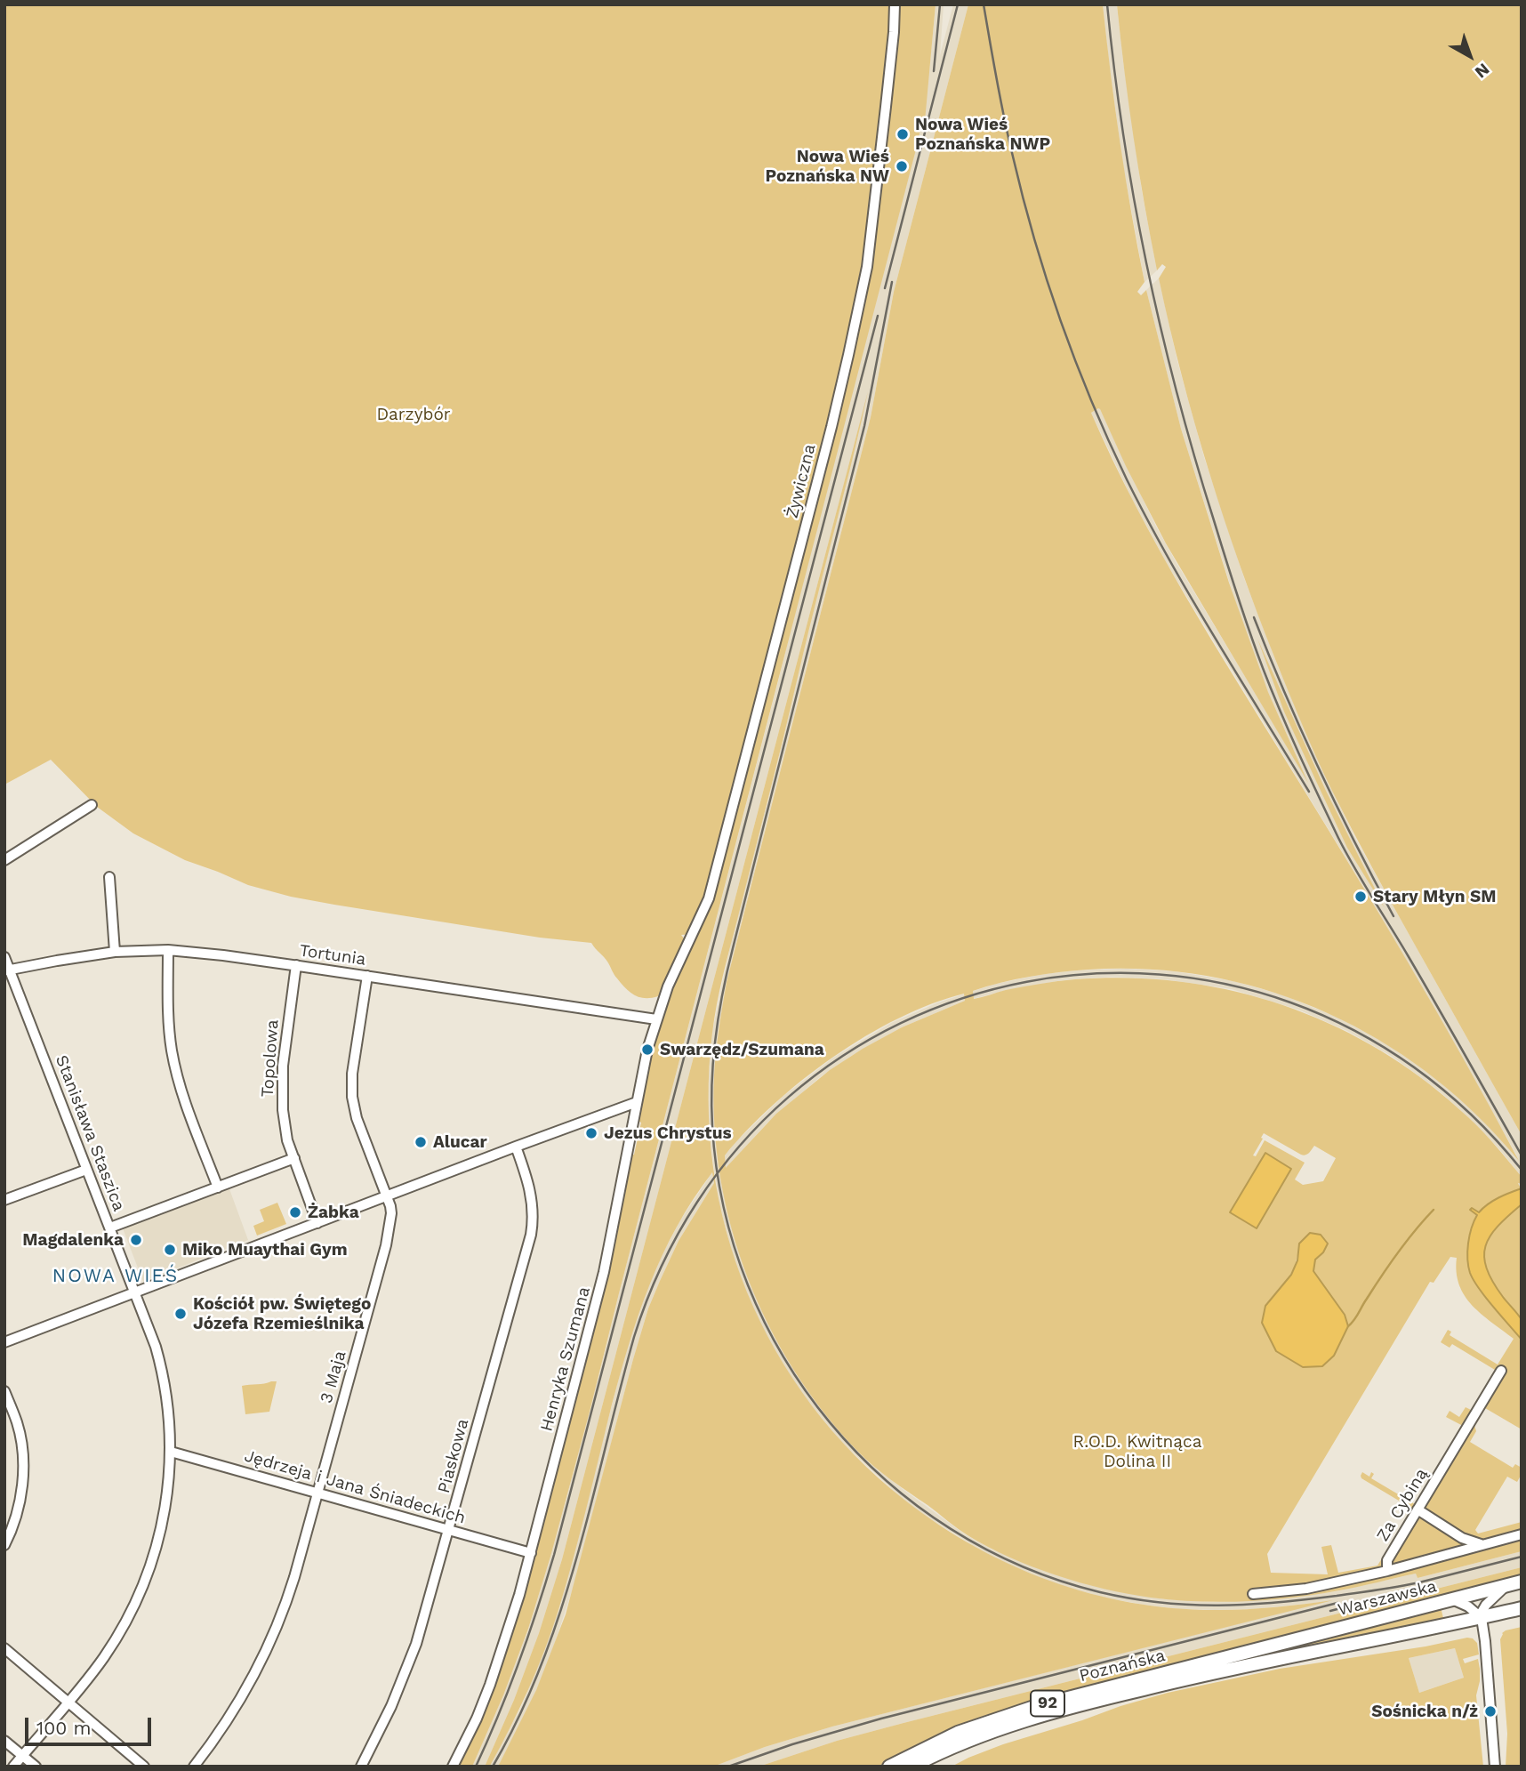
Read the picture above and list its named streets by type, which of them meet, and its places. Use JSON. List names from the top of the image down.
{
  "streets": {
    "main road": ["Warszawska", "Poznańska", "92"],
    "street": [
      "Żywiczna",
      "Tortunia",
      "Topolowa",
      "Stanisława Staszica",
      "Henryka Szumana",
      "3 Maja",
      "Piaskowa",
      "Jędrzeja i Jana Śniadeckich",
      "Za Cybiną"
    ]
  },
  "crossings": [
    ["Żywiczna", "Henryka Szumana"],
    ["Tortunia", "Topolowa"],
    ["Tortunia", "Stanisława Staszica"],
    ["Tortunia", "Henryka Szumana"],
    ["Tortunia", "3 Maja"],
    ["Stanisława Staszica", "Jędrzeja i Jana Śniadeckich"],
    ["Henryka Szumana", "Jędrzeja i Jana Śniadeckich"],
    ["3 Maja", "Jędrzeja i Jana Śniadeckich"],
    ["Piaskowa", "Jędrzeja i Jana Śniadeckich"],
    ["Warszawska", "Poznańska"]
  ],
  "districts": ["NOWA WIEŚ"],
  "parks": ["Darzybór", "R.O.D. Kwitnąca Dolina II"],
  "places": [
    "Nowa Wieś Poznańska NWP",
    "Nowa Wieś Poznańska NW",
    "Stary Młyn SM",
    "Swarzędz/Szumana",
    "Jezus Chrystus",
    "Alucar",
    "Żabka",
    "Magdalenka",
    "Miko Muaythai Gym",
    "Kościół pw. Świętego Józefa Rzemieślnika",
    "Sośnicka n/ż"
  ],
  "scale_bar": "100 m",
  "north": "bottom right"
}
